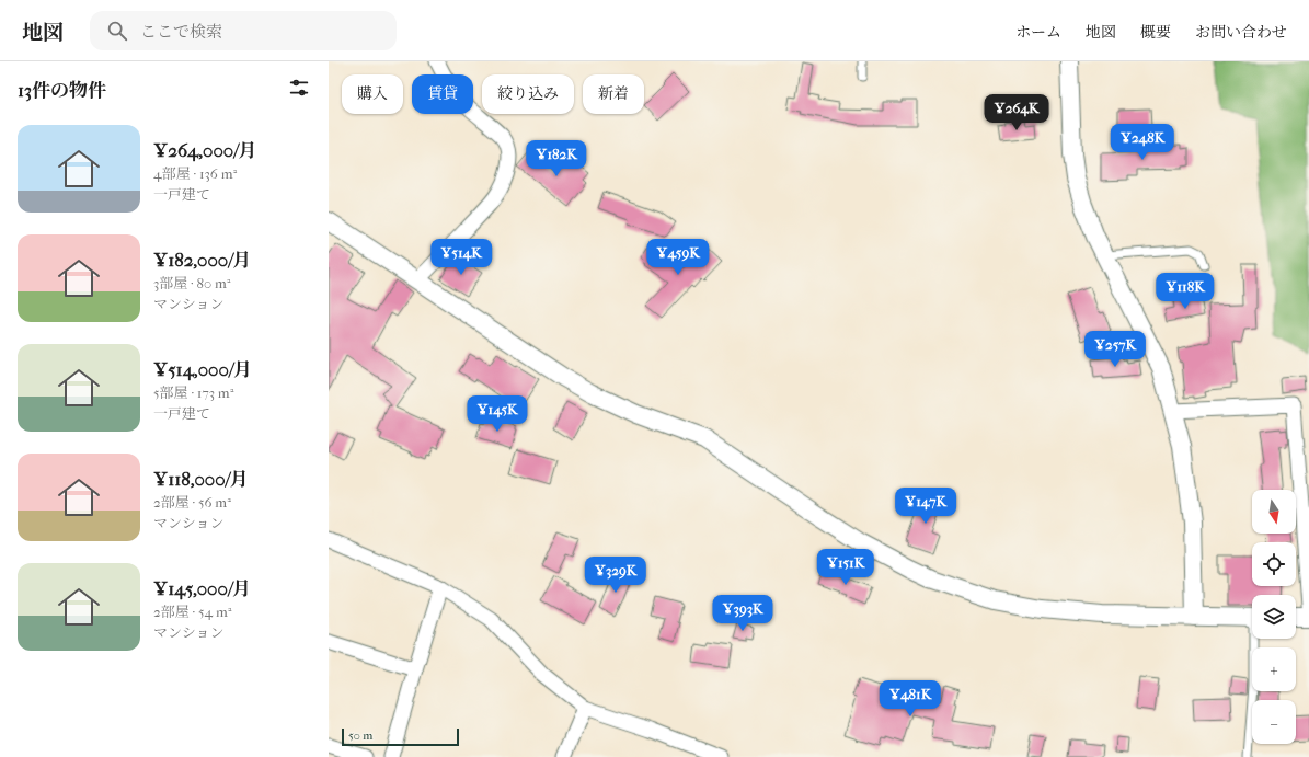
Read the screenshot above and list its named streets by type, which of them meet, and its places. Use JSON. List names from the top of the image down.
{
  "scale_bar": "50 m",
  "north": "bottom",
  "page": {
    "header": "地図",
    "search": "ここで検索",
    "nav": [
      "ホーム",
      "地図",
      "概要",
      "お問い合わせ"
    ],
    "heading": "13件の物件",
    "chip": [
      "購入",
      "賃貸",
      "絞り込み",
      "新着"
    ],
    "price": [
      "¥264K",
      "¥248K",
      "¥182K",
      "¥514K",
      "¥459K",
      "¥118K",
      "¥257K",
      "¥145K",
      "¥147K",
      "¥151K",
      "¥329K",
      "¥393K",
      "¥481K"
    ],
    "list": [
      {
        "name": "¥264,000/月",
        "note": "4部屋 · 136 m² · 一戸建て"
      },
      {
        "name": "¥182,000/月",
        "note": "3部屋 · 80 m² · マンション"
      },
      {
        "name": "¥514,000/月",
        "note": "5部屋 · 173 m² · 一戸建て"
      },
      {
        "name": "¥118,000/月",
        "note": "2部屋 · 56 m² · マンション"
      },
      {
        "name": "¥145,000/月",
        "note": "2部屋 · 54 m² · マンション"
      }
    ],
    "map_buttons": ["+", "−"],
    "scale": "50 m"
  }
}
